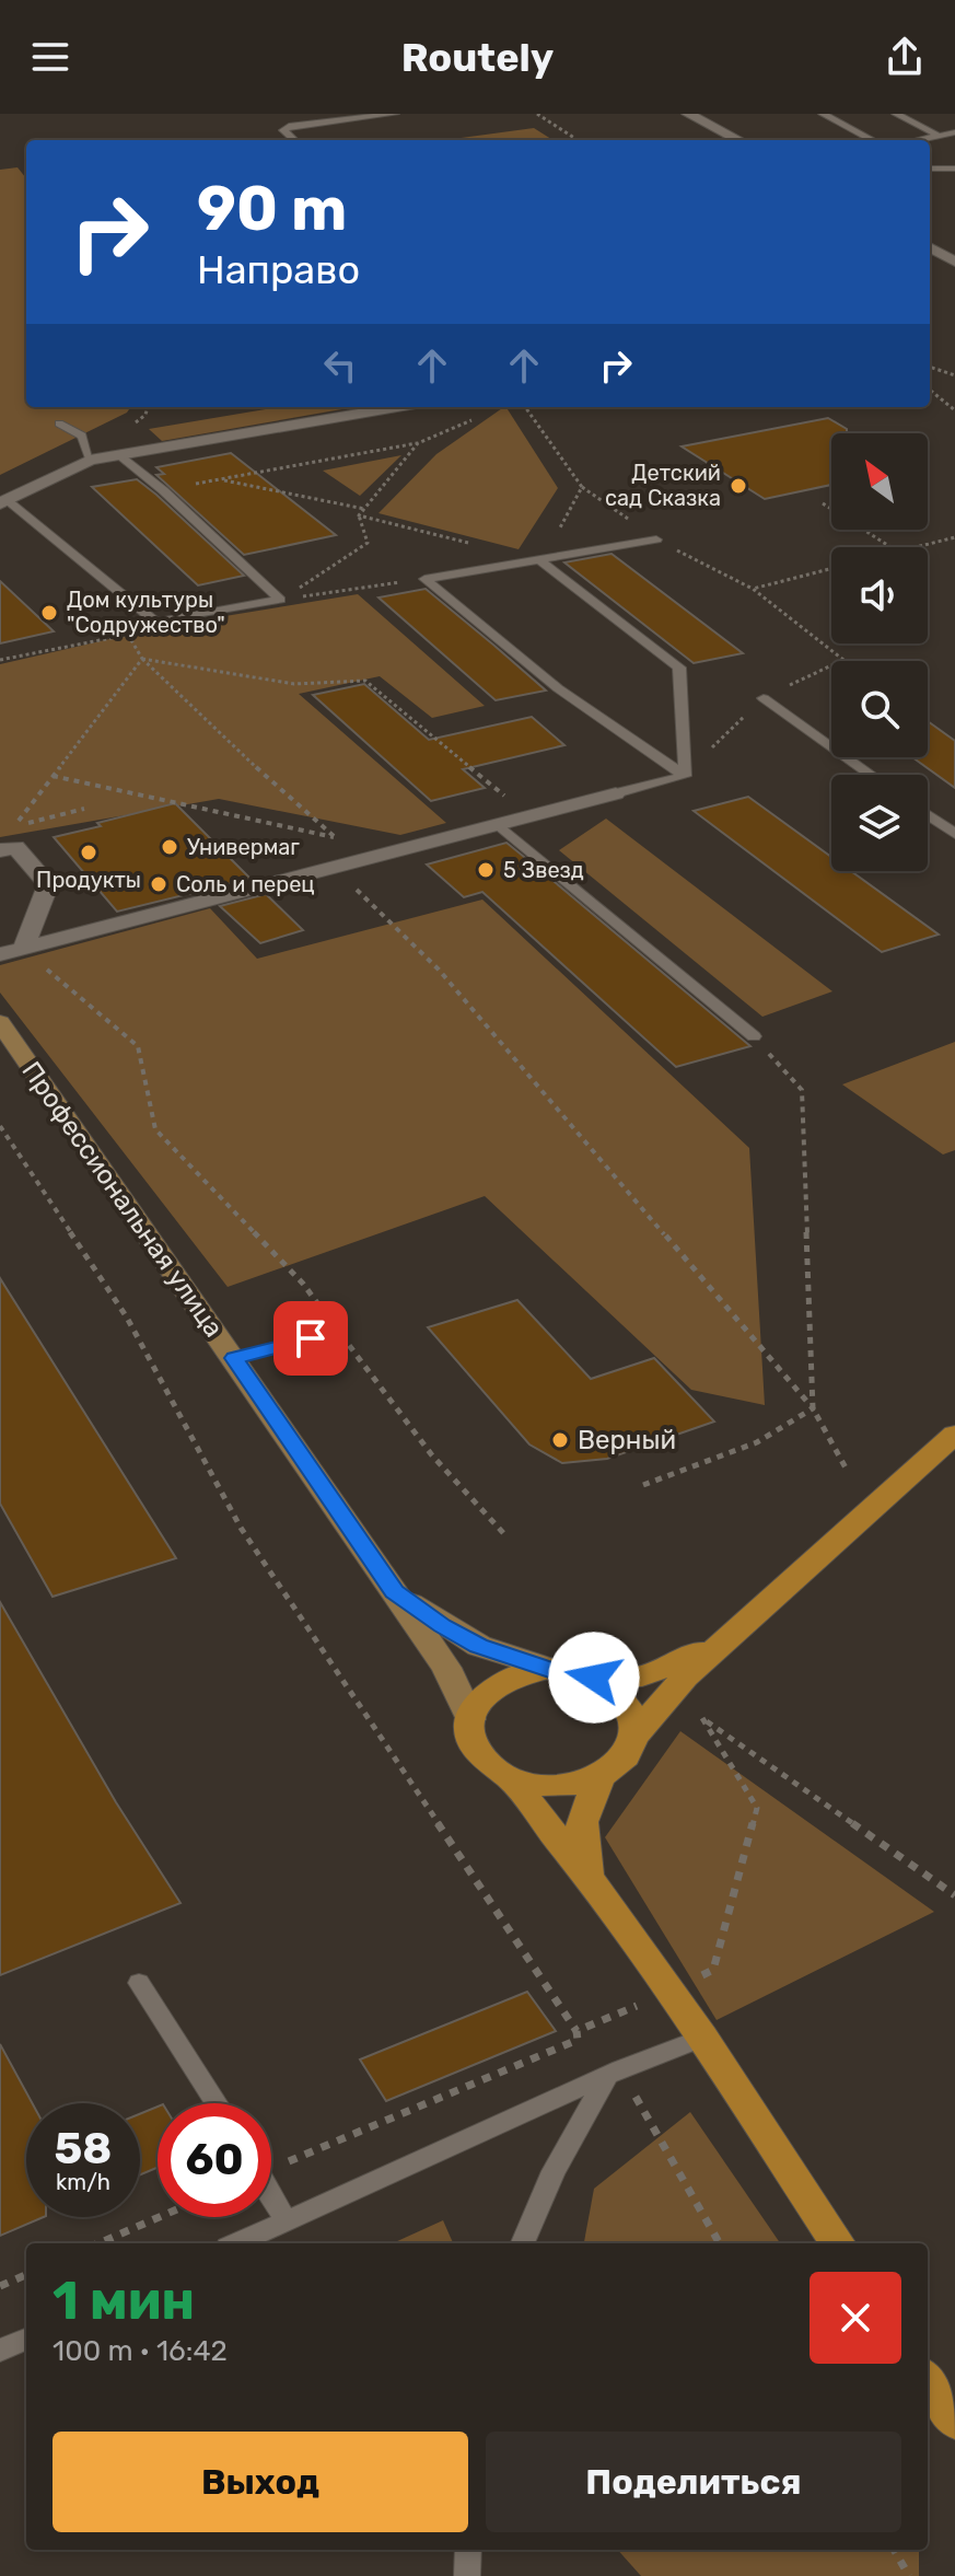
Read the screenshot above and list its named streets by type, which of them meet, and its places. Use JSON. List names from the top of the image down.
{
  "streets": {
    "main road": ["Профессиональная улица"]
  },
  "places": [
    "Детский сад Сказка",
    "Дом культуры \"Содружество\"",
    "Универмаг",
    "Продукты",
    "5 Звезд",
    "Соль и перец",
    "Верный"
  ],
  "north": "top left",
  "page": {
    "header": "Routely",
    "turn": ["90 m", "Направо"],
    "speed": "58 km/h",
    "limit": "60",
    "heading": ["1 мин", "100 m · 16:42"],
    "buttons": ["Выход", "Поделиться"]
  }
}
